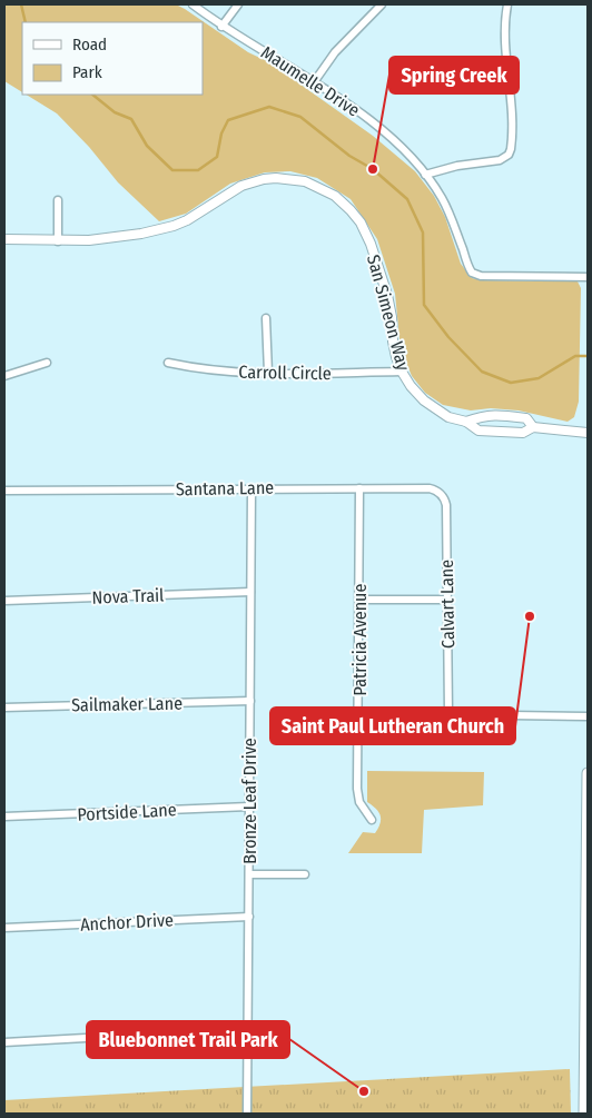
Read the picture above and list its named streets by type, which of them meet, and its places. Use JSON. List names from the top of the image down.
{
  "streets": {
    "street": [
      "Maumelle Drive",
      "San Simeon Way",
      "Carroll Circle",
      "Santana Lane",
      "Nova Trail",
      "Calvart Lane",
      "Patricia Avenue",
      "Sailmaker Lane",
      "Bronze Leaf Drive",
      "Portside Lane",
      "Anchor Drive"
    ]
  },
  "crossings": [
    ["San Simeon Way", "Carroll Circle"],
    ["Santana Lane", "Calvart Lane"],
    ["Santana Lane", "Patricia Avenue"],
    ["Santana Lane", "Bronze Leaf Drive"],
    ["Nova Trail", "Bronze Leaf Drive"],
    ["Sailmaker Lane", "Bronze Leaf Drive"],
    ["Bronze Leaf Drive", "Portside Lane"],
    ["Bronze Leaf Drive", "Anchor Drive"]
  ],
  "places": ["Spring Creek", "Saint Paul Lutheran Church", "Bluebonnet Trail Park"],
  "legend": ["Road", "Park"]
}
